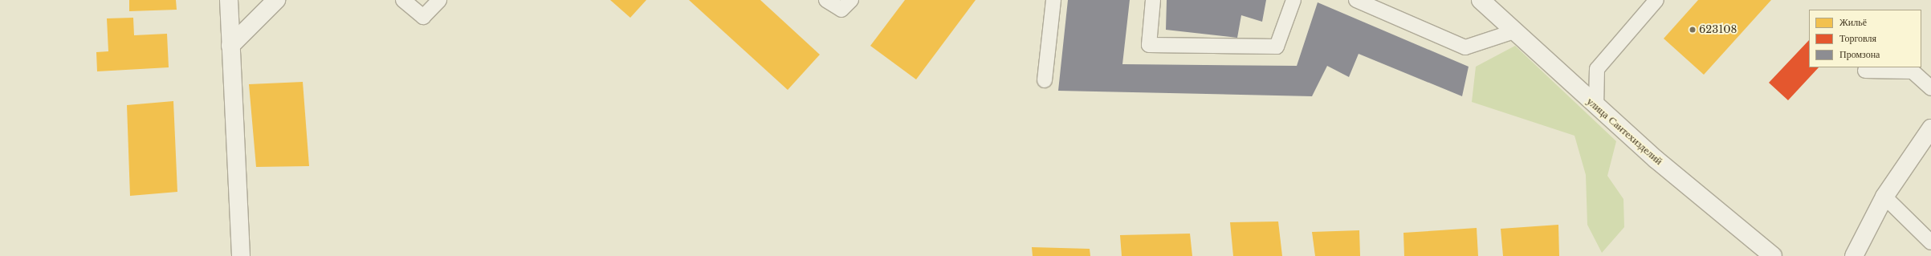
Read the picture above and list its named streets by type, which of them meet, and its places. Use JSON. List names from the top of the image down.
{
  "streets": {
    "street": ["улица Сантехизделий"]
  },
  "places": ["623108"],
  "legend": ["Жильё", "Торговля", "Промзона"]
}
